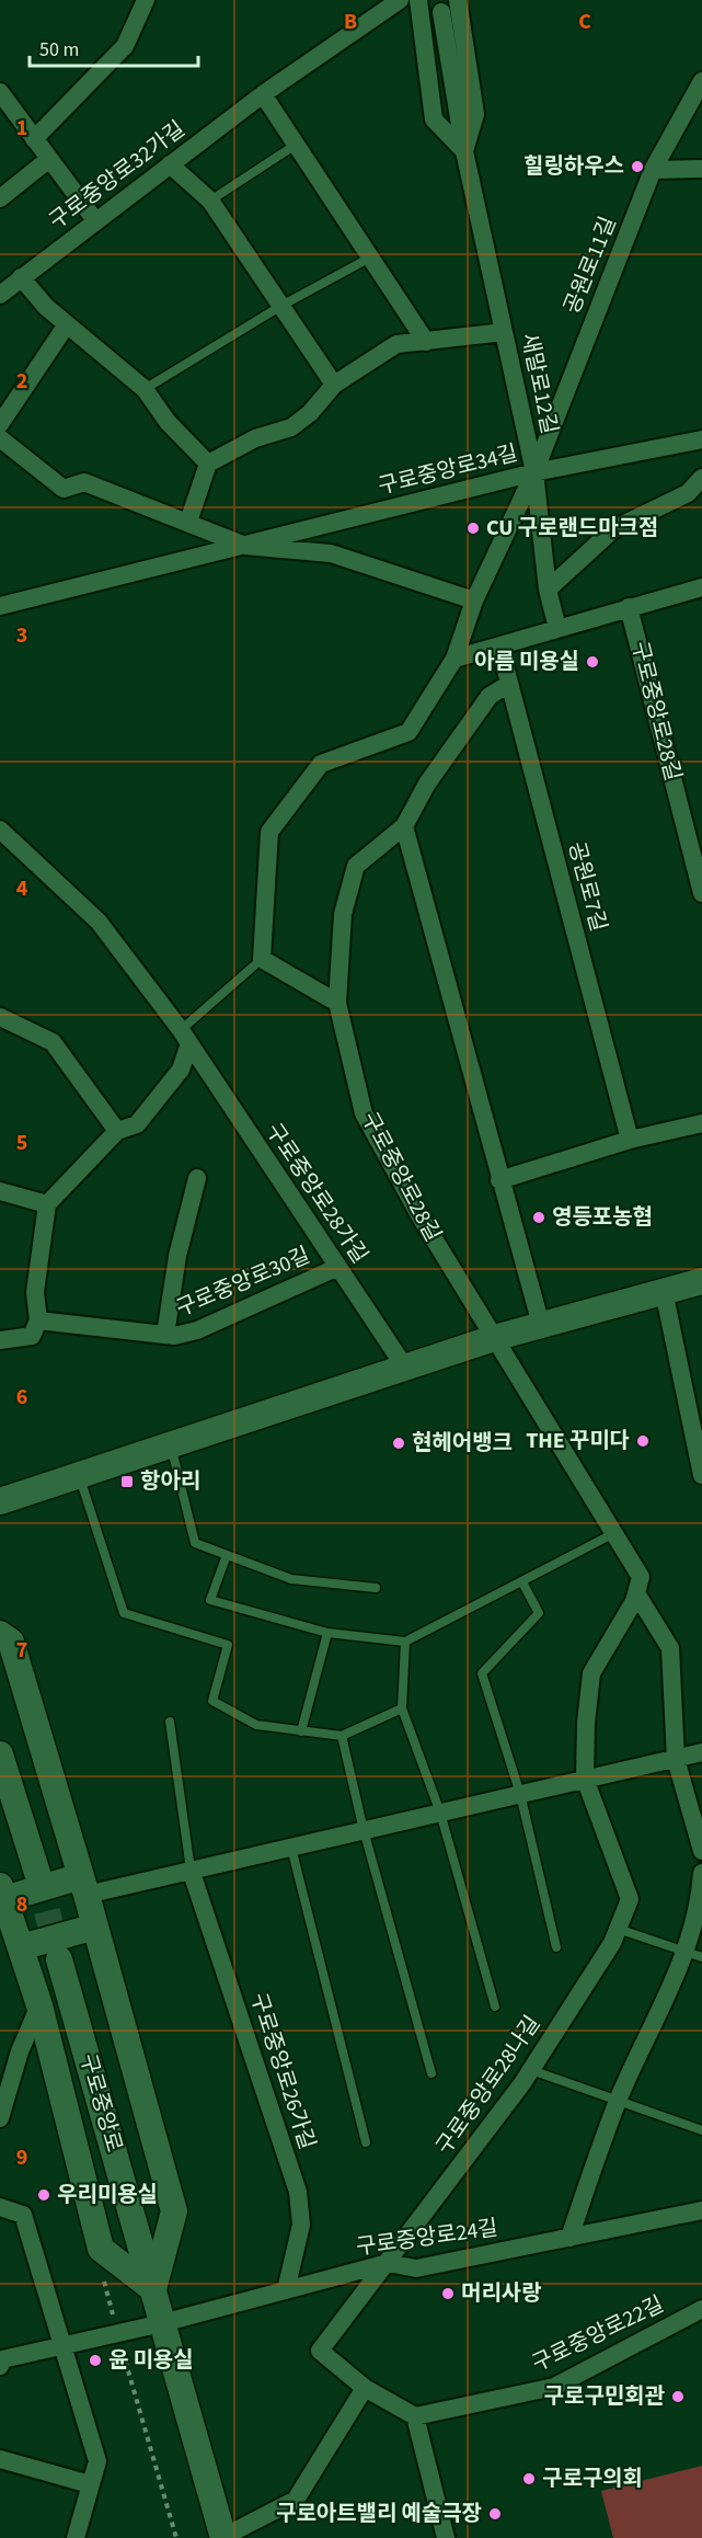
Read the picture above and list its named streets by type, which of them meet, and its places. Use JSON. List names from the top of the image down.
{
  "streets": {
    "street": [
      "구로중앙로32가길",
      "공원로11길",
      "새말로12길",
      "구로중앙로34길",
      "구로중앙로28길",
      "공원로7길",
      "구로중앙로28가길",
      "구로중앙로30길",
      "구로중앙로26가길",
      "구로중앙로28나길",
      "구로중앙로",
      "구로중앙로24길",
      "구로중앙로22길"
    ]
  },
  "crossings": [
    ["공원로11길", "새말로12길"],
    ["공원로11길", "구로중앙로34길"],
    ["새말로12길", "구로중앙로34길"],
    ["구로중앙로28길", "공원로7길"],
    ["구로중앙로28가길", "구로중앙로30길"],
    ["구로중앙로26가길", "구로중앙로24길"],
    ["구로중앙로28나길", "구로중앙로24길"],
    ["구로중앙로", "구로중앙로24길"]
  ],
  "places": {
    "other": [
      "힐링하우스",
      "CU 구로랜드마크점",
      "아름 미용실",
      "영등포농협",
      "THE 꾸미다",
      "현헤어뱅크",
      "우리미용실",
      "머리사랑",
      "윤 미용실",
      "구로구민회관",
      "구로구의회",
      "구로아트밸리 예술극장"
    ],
    "transit": ["항아리"]
  },
  "scale_bar": "50 m",
  "grid": {
    "columns": ["B", "C"],
    "rows": [
      "1",
      "2",
      "3",
      "4",
      "5",
      "6",
      "7",
      "8",
      "9"
    ]
  }
}
